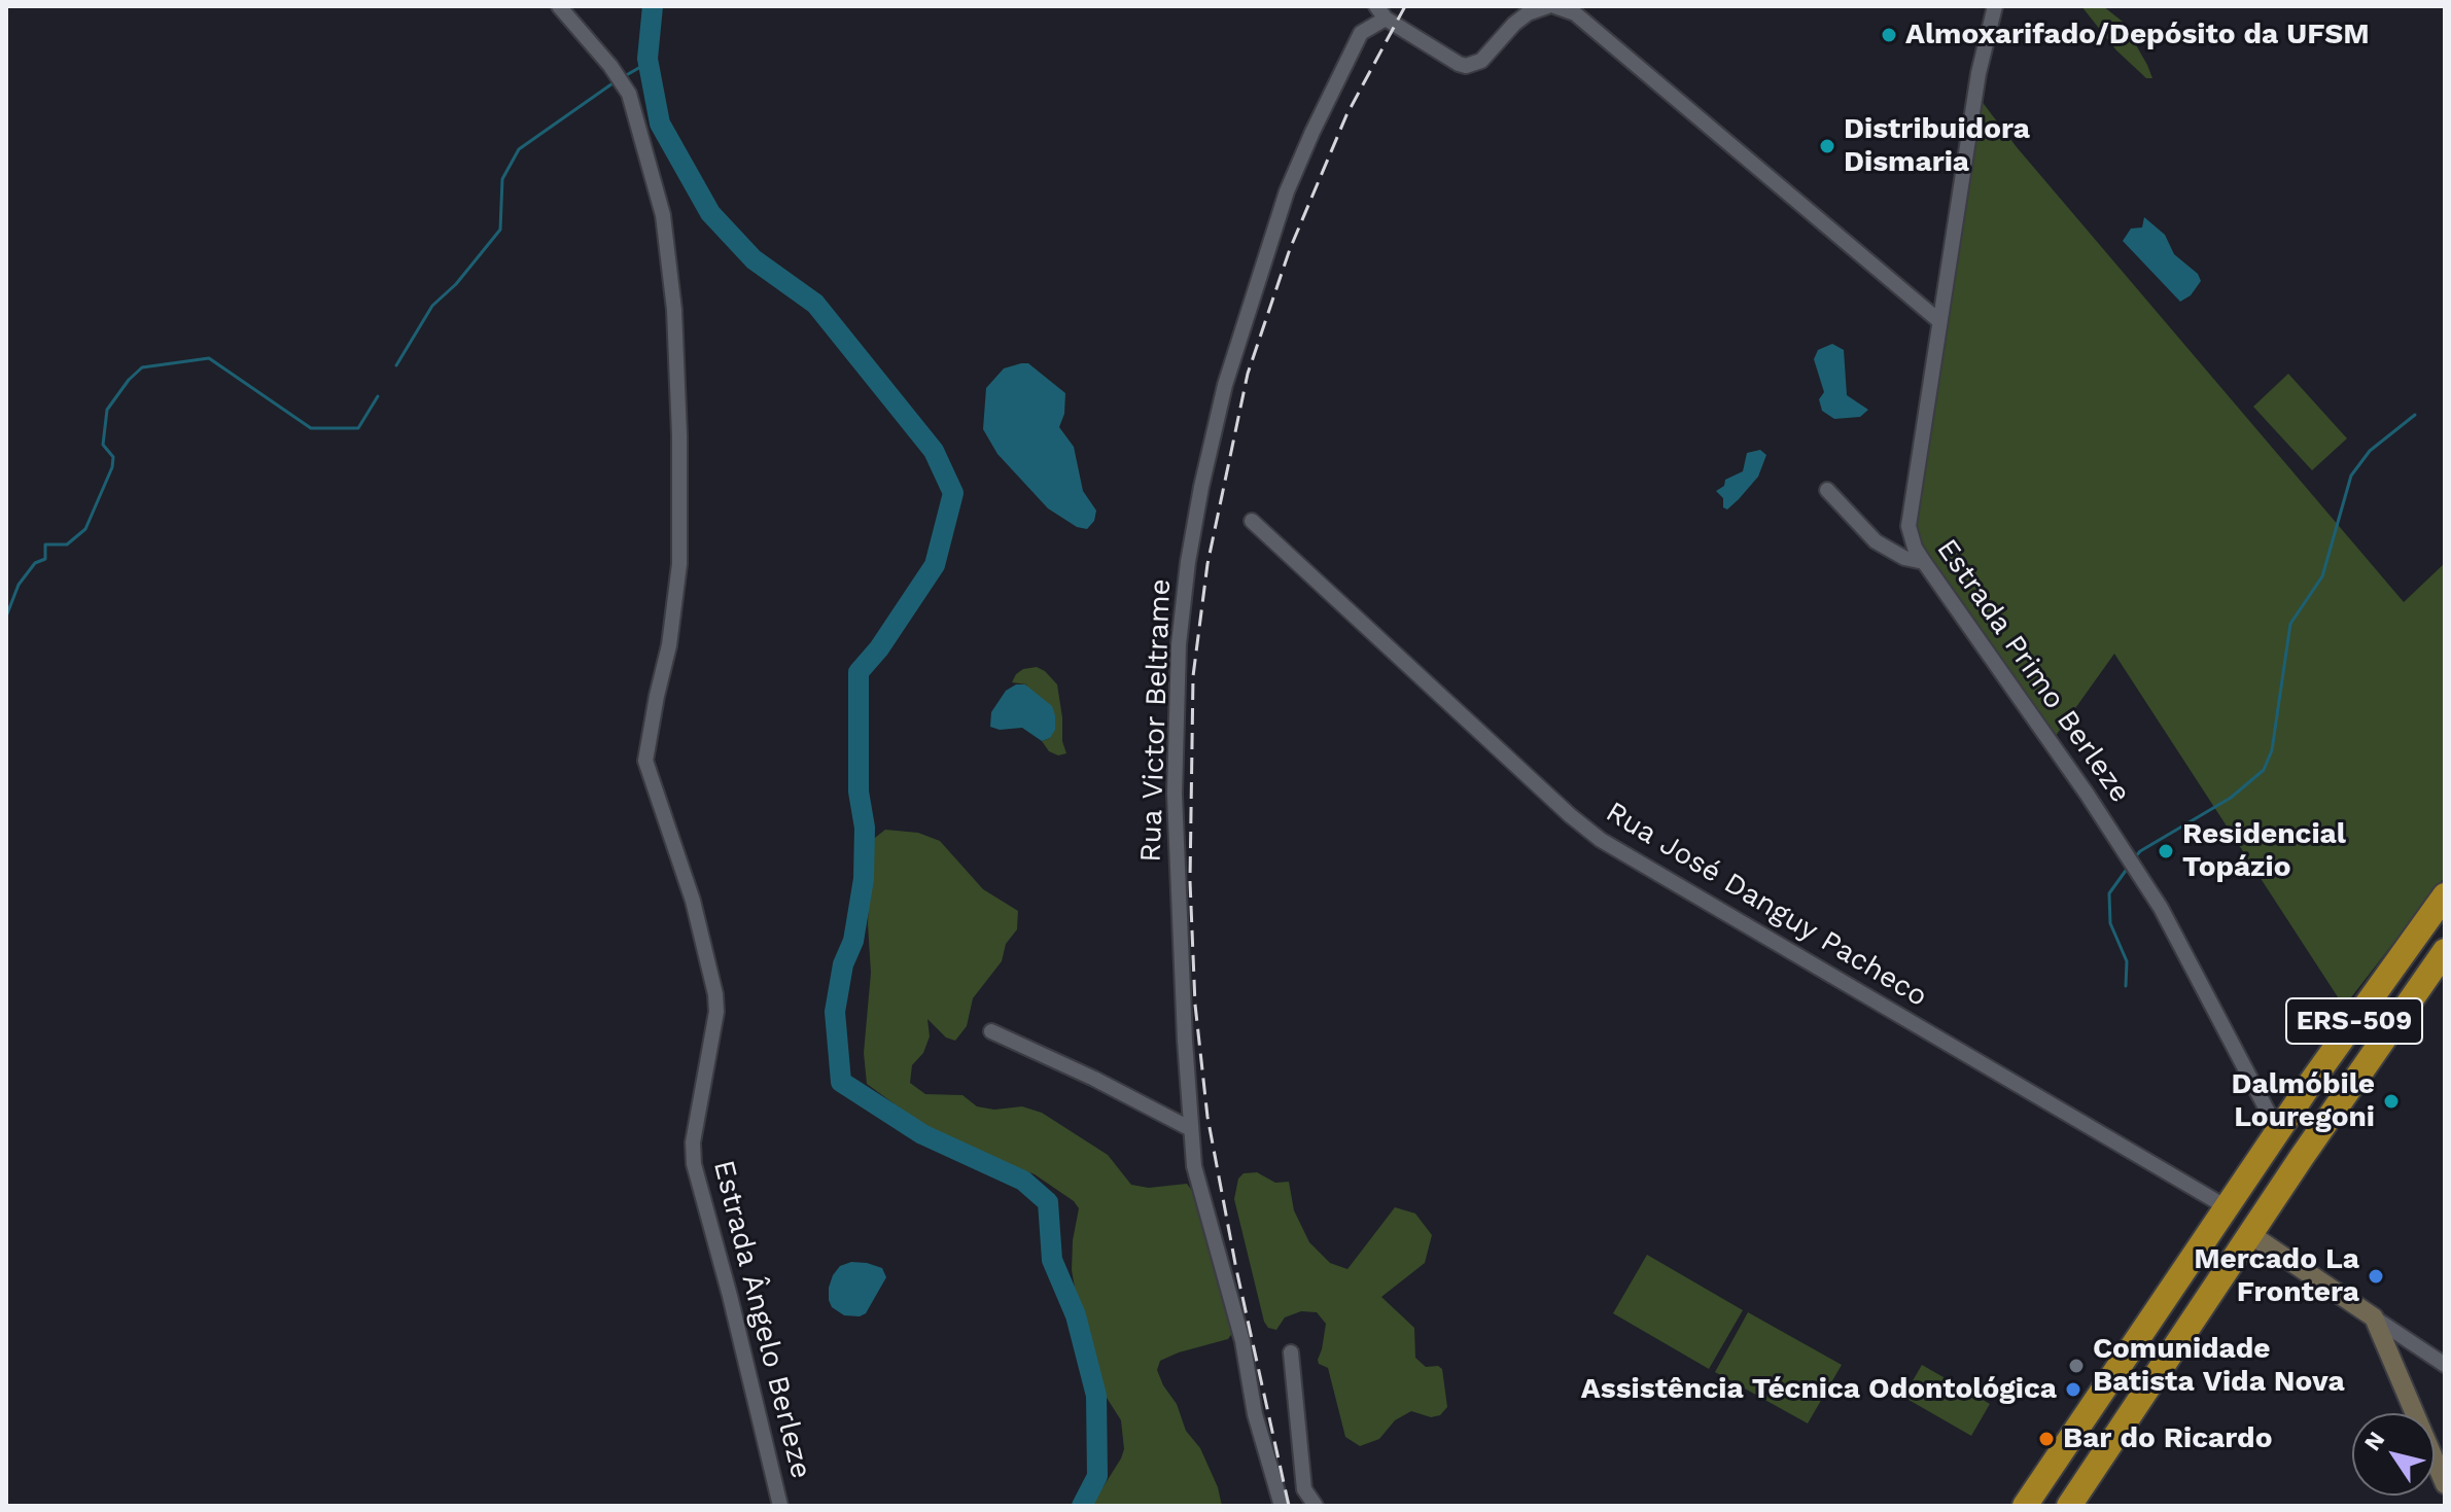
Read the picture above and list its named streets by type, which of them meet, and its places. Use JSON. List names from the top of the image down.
{
  "streets": {
    "highway": ["ERS-509"],
    "street": [
      "Estrada Primo Berleze",
      "Rua Victor Beltrame",
      "Rua José Danguy Pacheco",
      "Estrada Ângelo Berleze"
    ]
  },
  "crossings": [
    ["Estrada Primo Berleze", "ERS-509"],
    ["Rua José Danguy Pacheco", "ERS-509"]
  ],
  "places": [
    "Almoxarifado/Depósito da UFSM",
    "Distribuidora Dismaria",
    "Residencial Topázio",
    "Dalmóbile Louregoni",
    "Mercado La Frontera",
    "Comunidade Batista Vida Nova",
    "Assistência Técnica Odontológica",
    "Bar do Ricardo"
  ],
  "north": "top left"
}
